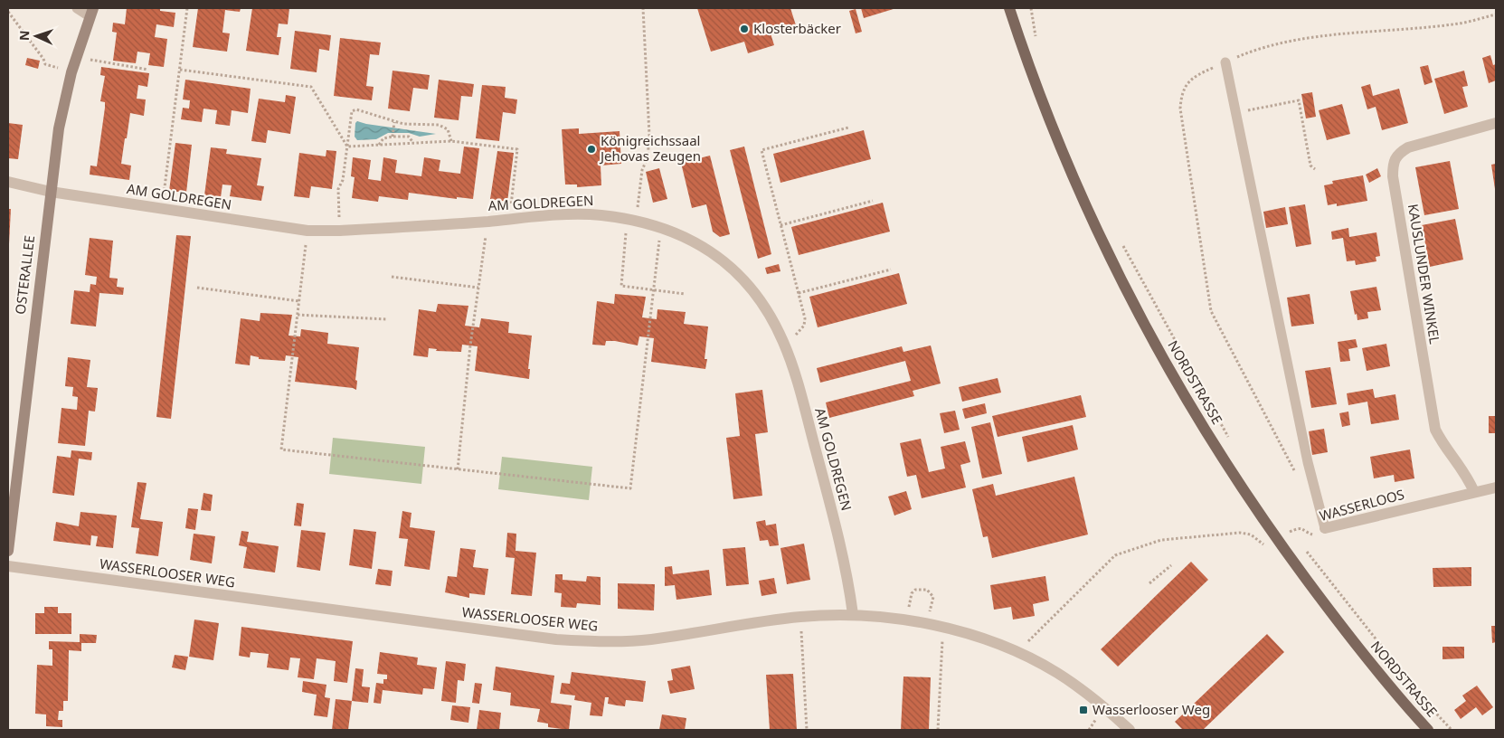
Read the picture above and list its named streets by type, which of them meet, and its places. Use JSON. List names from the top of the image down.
{
  "streets": {
    "main road": ["NORDSTRASSE"],
    "street": [
      "AM GOLDREGEN",
      "KAUSLUNDER WINKEL",
      "OSTERALLEE",
      "WASSERLOOS",
      "WASSERLOOSER WEG"
    ]
  },
  "crossings": [
    ["AM GOLDREGEN", "OSTERALLEE"],
    ["AM GOLDREGEN", "WASSERLOOSER WEG"],
    ["KAUSLUNDER WINKEL", "WASSERLOOS"]
  ],
  "places": {
    "other": ["Klosterbäcker", "Königreichssaal Jehovas Zeugen"],
    "transit": ["Wasserlooser Weg"]
  },
  "north": "left"
}
